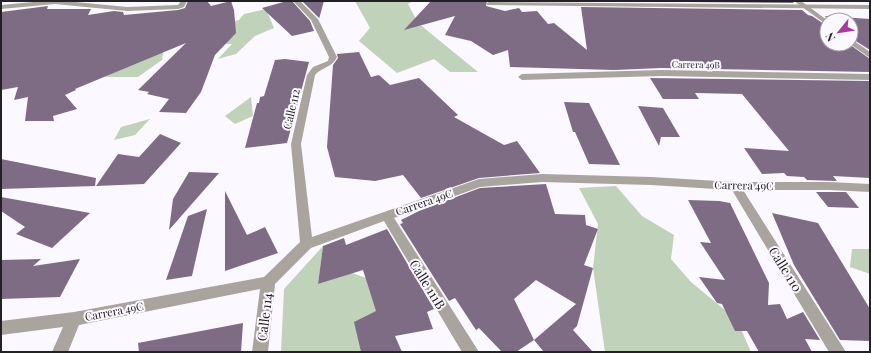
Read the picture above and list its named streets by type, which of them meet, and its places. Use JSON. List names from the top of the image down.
{
  "streets": {
    "street": [
      "Carrera 49B",
      "Calle 112",
      "Carrera 49C",
      "Calle 110",
      "Calle 111B",
      "Calle 114"
    ]
  },
  "crossings": [
    ["Calle 112", "Carrera 49C"],
    ["Carrera 49C", "Calle 110"],
    ["Carrera 49C", "Calle 111B"],
    ["Carrera 49C", "Calle 114"]
  ],
  "north": "bottom left"
}
